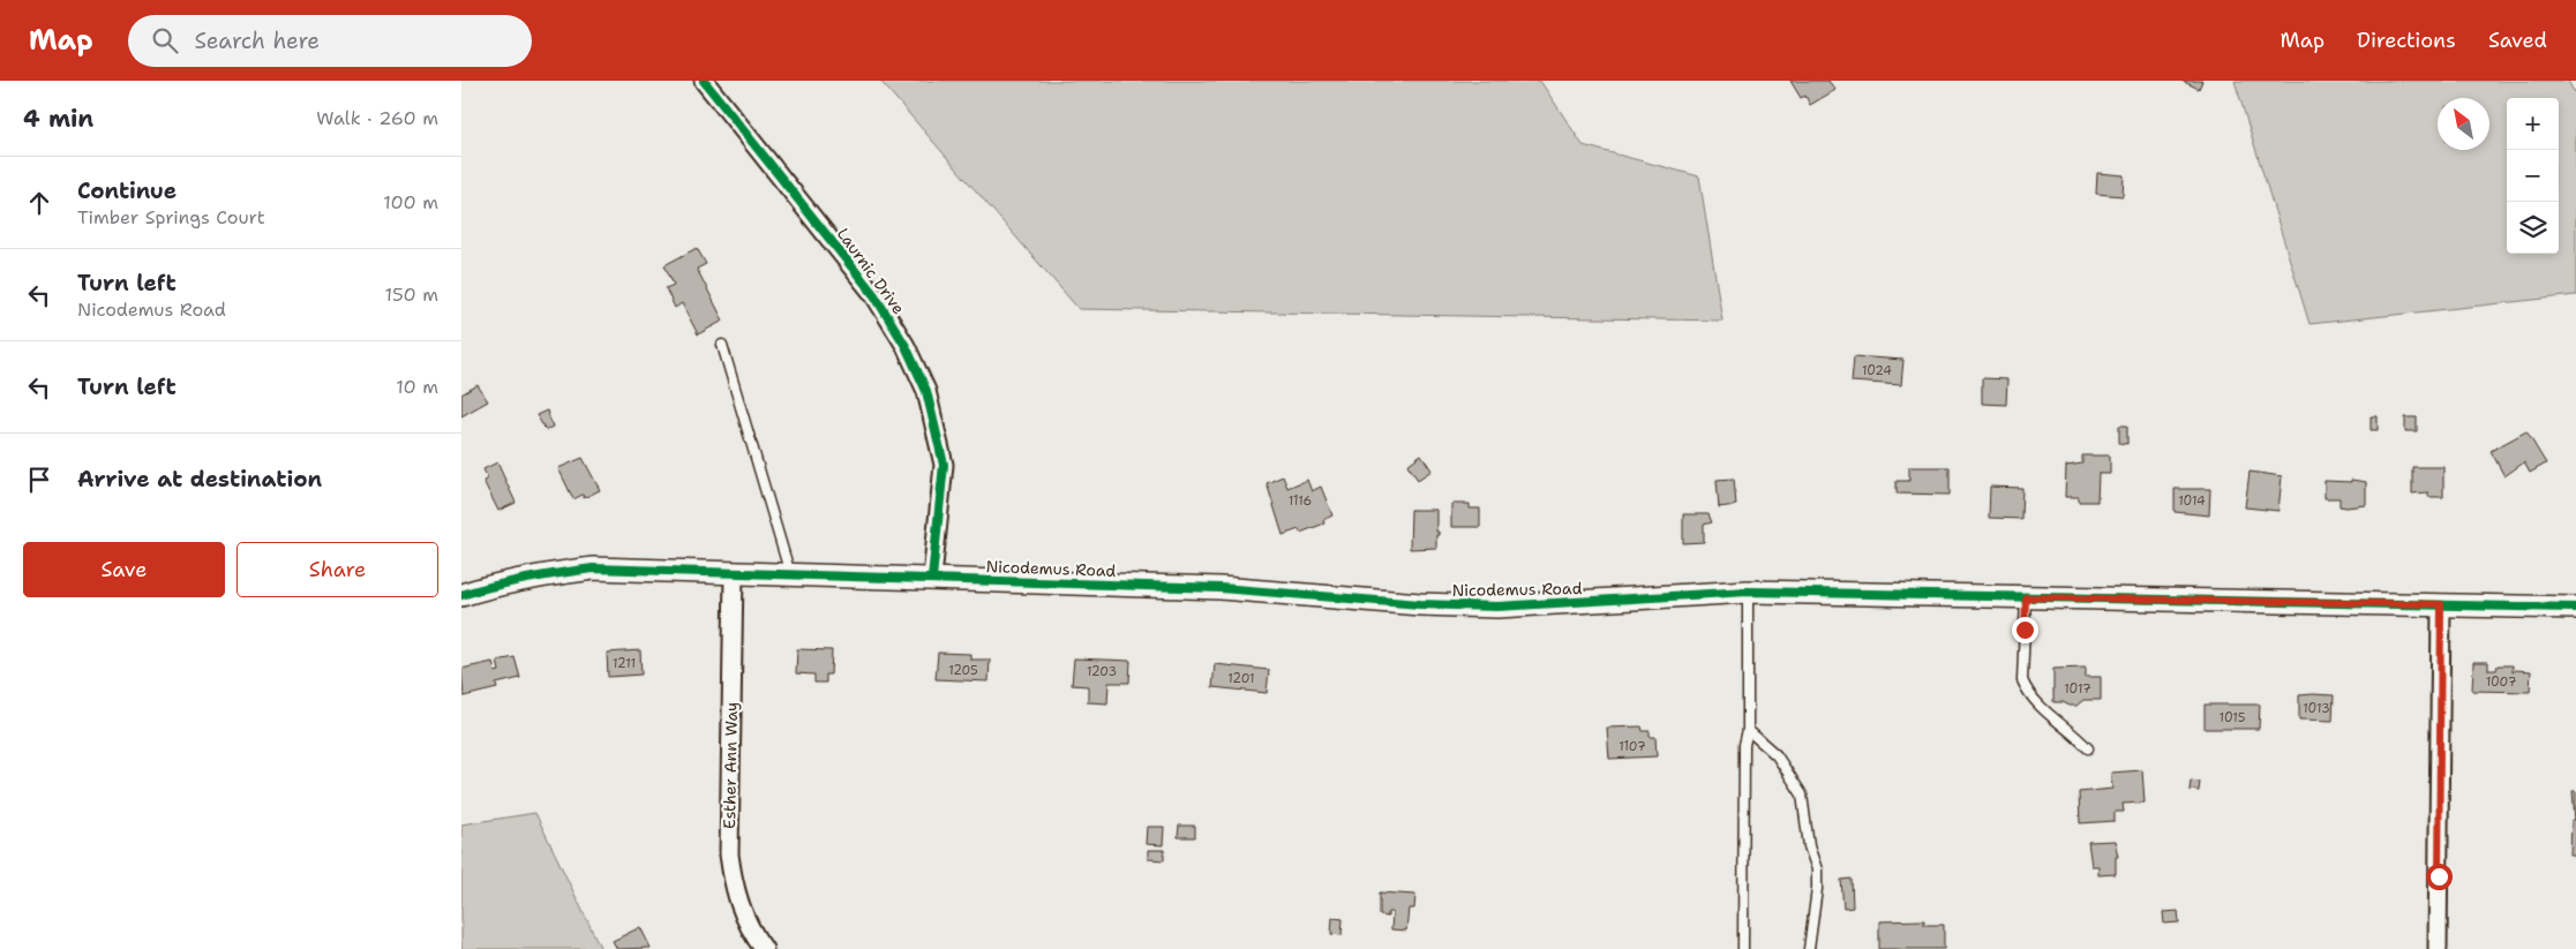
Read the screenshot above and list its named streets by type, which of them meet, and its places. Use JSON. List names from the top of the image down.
{
  "streets": {
    "street": ["Laurnic Drive", "Nicodemus Road", "Esther Ann Way"]
  },
  "crossings": [
    ["Laurnic Drive", "Nicodemus Road"],
    ["Nicodemus Road", "Esther Ann Way"]
  ],
  "house_numbers": [
    "1024",
    "1116",
    "1014",
    "1211",
    "1205",
    "1203",
    "1201",
    "1007",
    "1017",
    "1013",
    "1015",
    "1107"
  ],
  "north": "top left",
  "page": {
    "header": "Map",
    "search": "Search here",
    "nav": ["Map", "Directions", "Saved"],
    "heading": ["4 min", "Walk · 260 m"],
    "map_buttons": ["+", "−"],
    "list": [
      ["Continue", "Timber Springs Court", "100 m"],
      ["Turn left", "Nicodemus Road", "150 m"],
      ["Turn left", "10 m"],
      "Arrive at destination"
    ],
    "buttons": ["Save", "Share"]
  }
}
